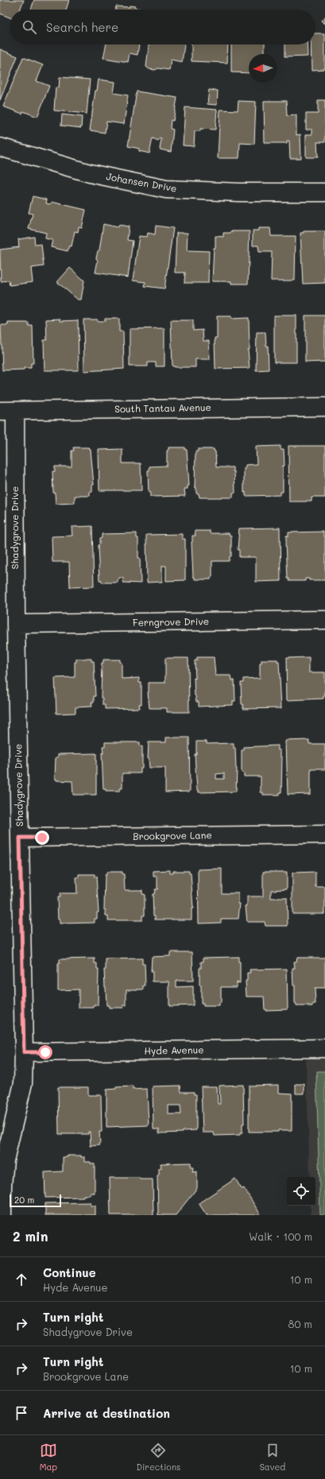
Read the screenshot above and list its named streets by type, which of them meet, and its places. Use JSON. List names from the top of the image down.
{
  "streets": {
    "street": [
      "Johansen Drive",
      "South Tantau Avenue",
      "Shadygrove Drive",
      "Ferngrove Drive",
      "Brookgrove Lane",
      "Hyde Avenue"
    ]
  },
  "crossings": [
    ["South Tantau Avenue", "Shadygrove Drive"],
    ["Shadygrove Drive", "Ferngrove Drive"],
    ["Shadygrove Drive", "Brookgrove Lane"],
    ["Shadygrove Drive", "Hyde Avenue"]
  ],
  "scale_bar": "20 m",
  "north": "left",
  "page": {
    "search": "Search here",
    "scale": "20 m",
    "heading": ["2 min", "Walk · 100 m"],
    "list": [
      ["Continue", "Hyde Avenue", "10 m"],
      ["Turn right", "Shadygrove Drive", "80 m"],
      ["Turn right", "Brookgrove Lane", "10 m"],
      "Arrive at destination"
    ],
    "nav": ["Map", "Directions", "Saved"]
  }
}
